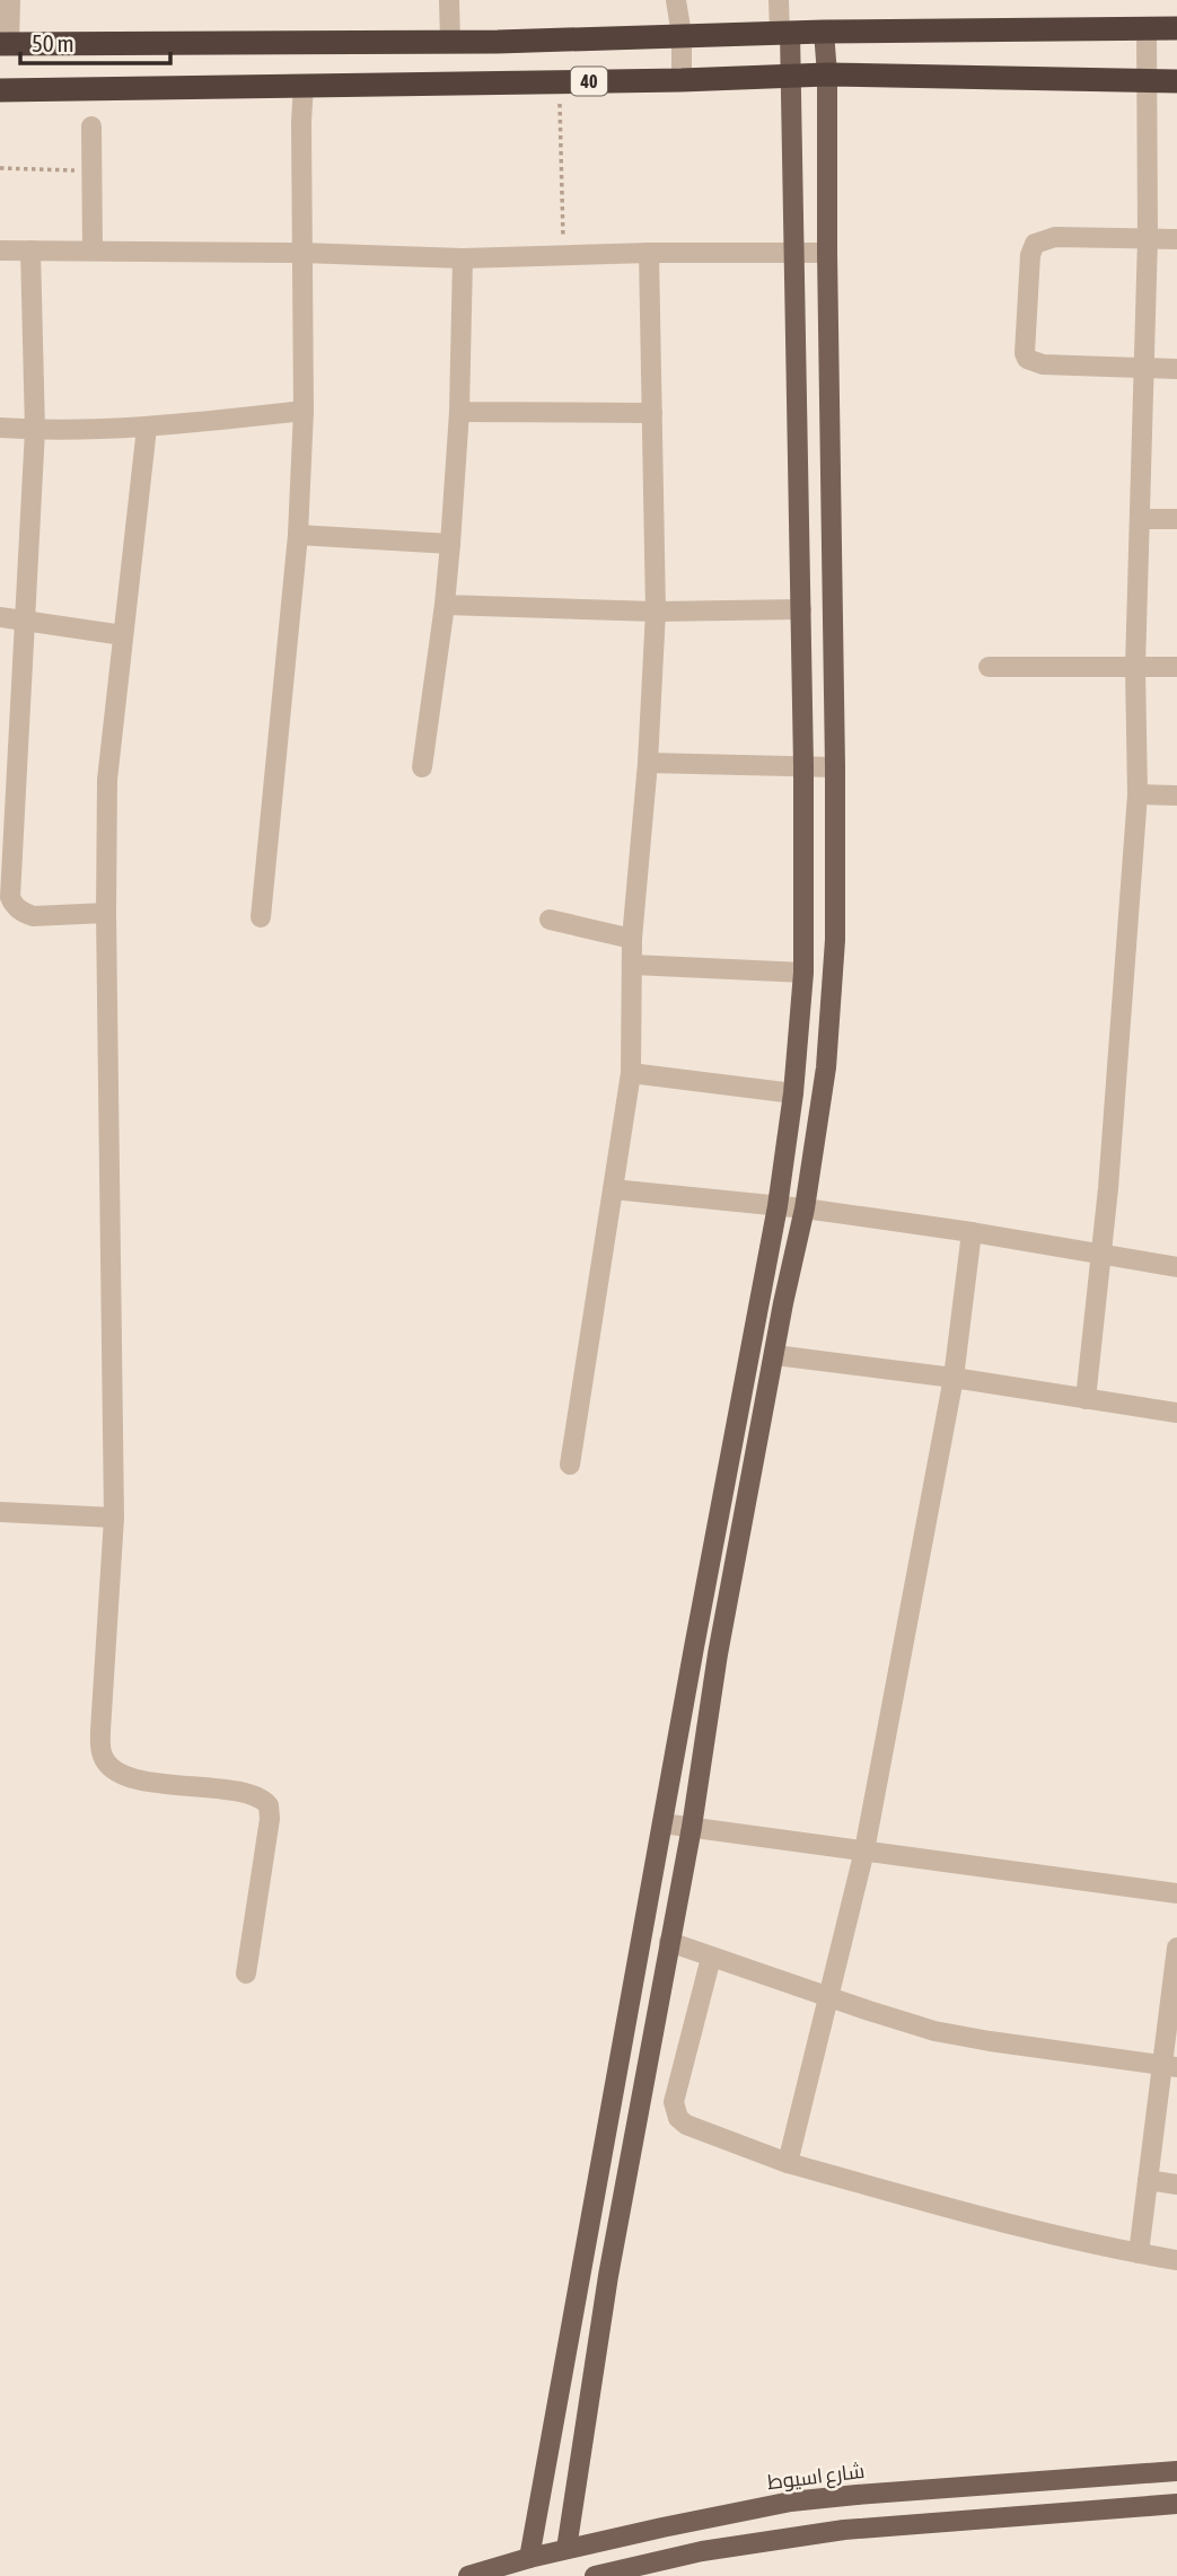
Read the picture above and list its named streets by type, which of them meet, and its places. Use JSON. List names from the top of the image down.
{
  "streets": {
    "highway": ["40"],
    "main road": ["شارع اسيوط"]
  },
  "scale_bar": "50 m"
}
